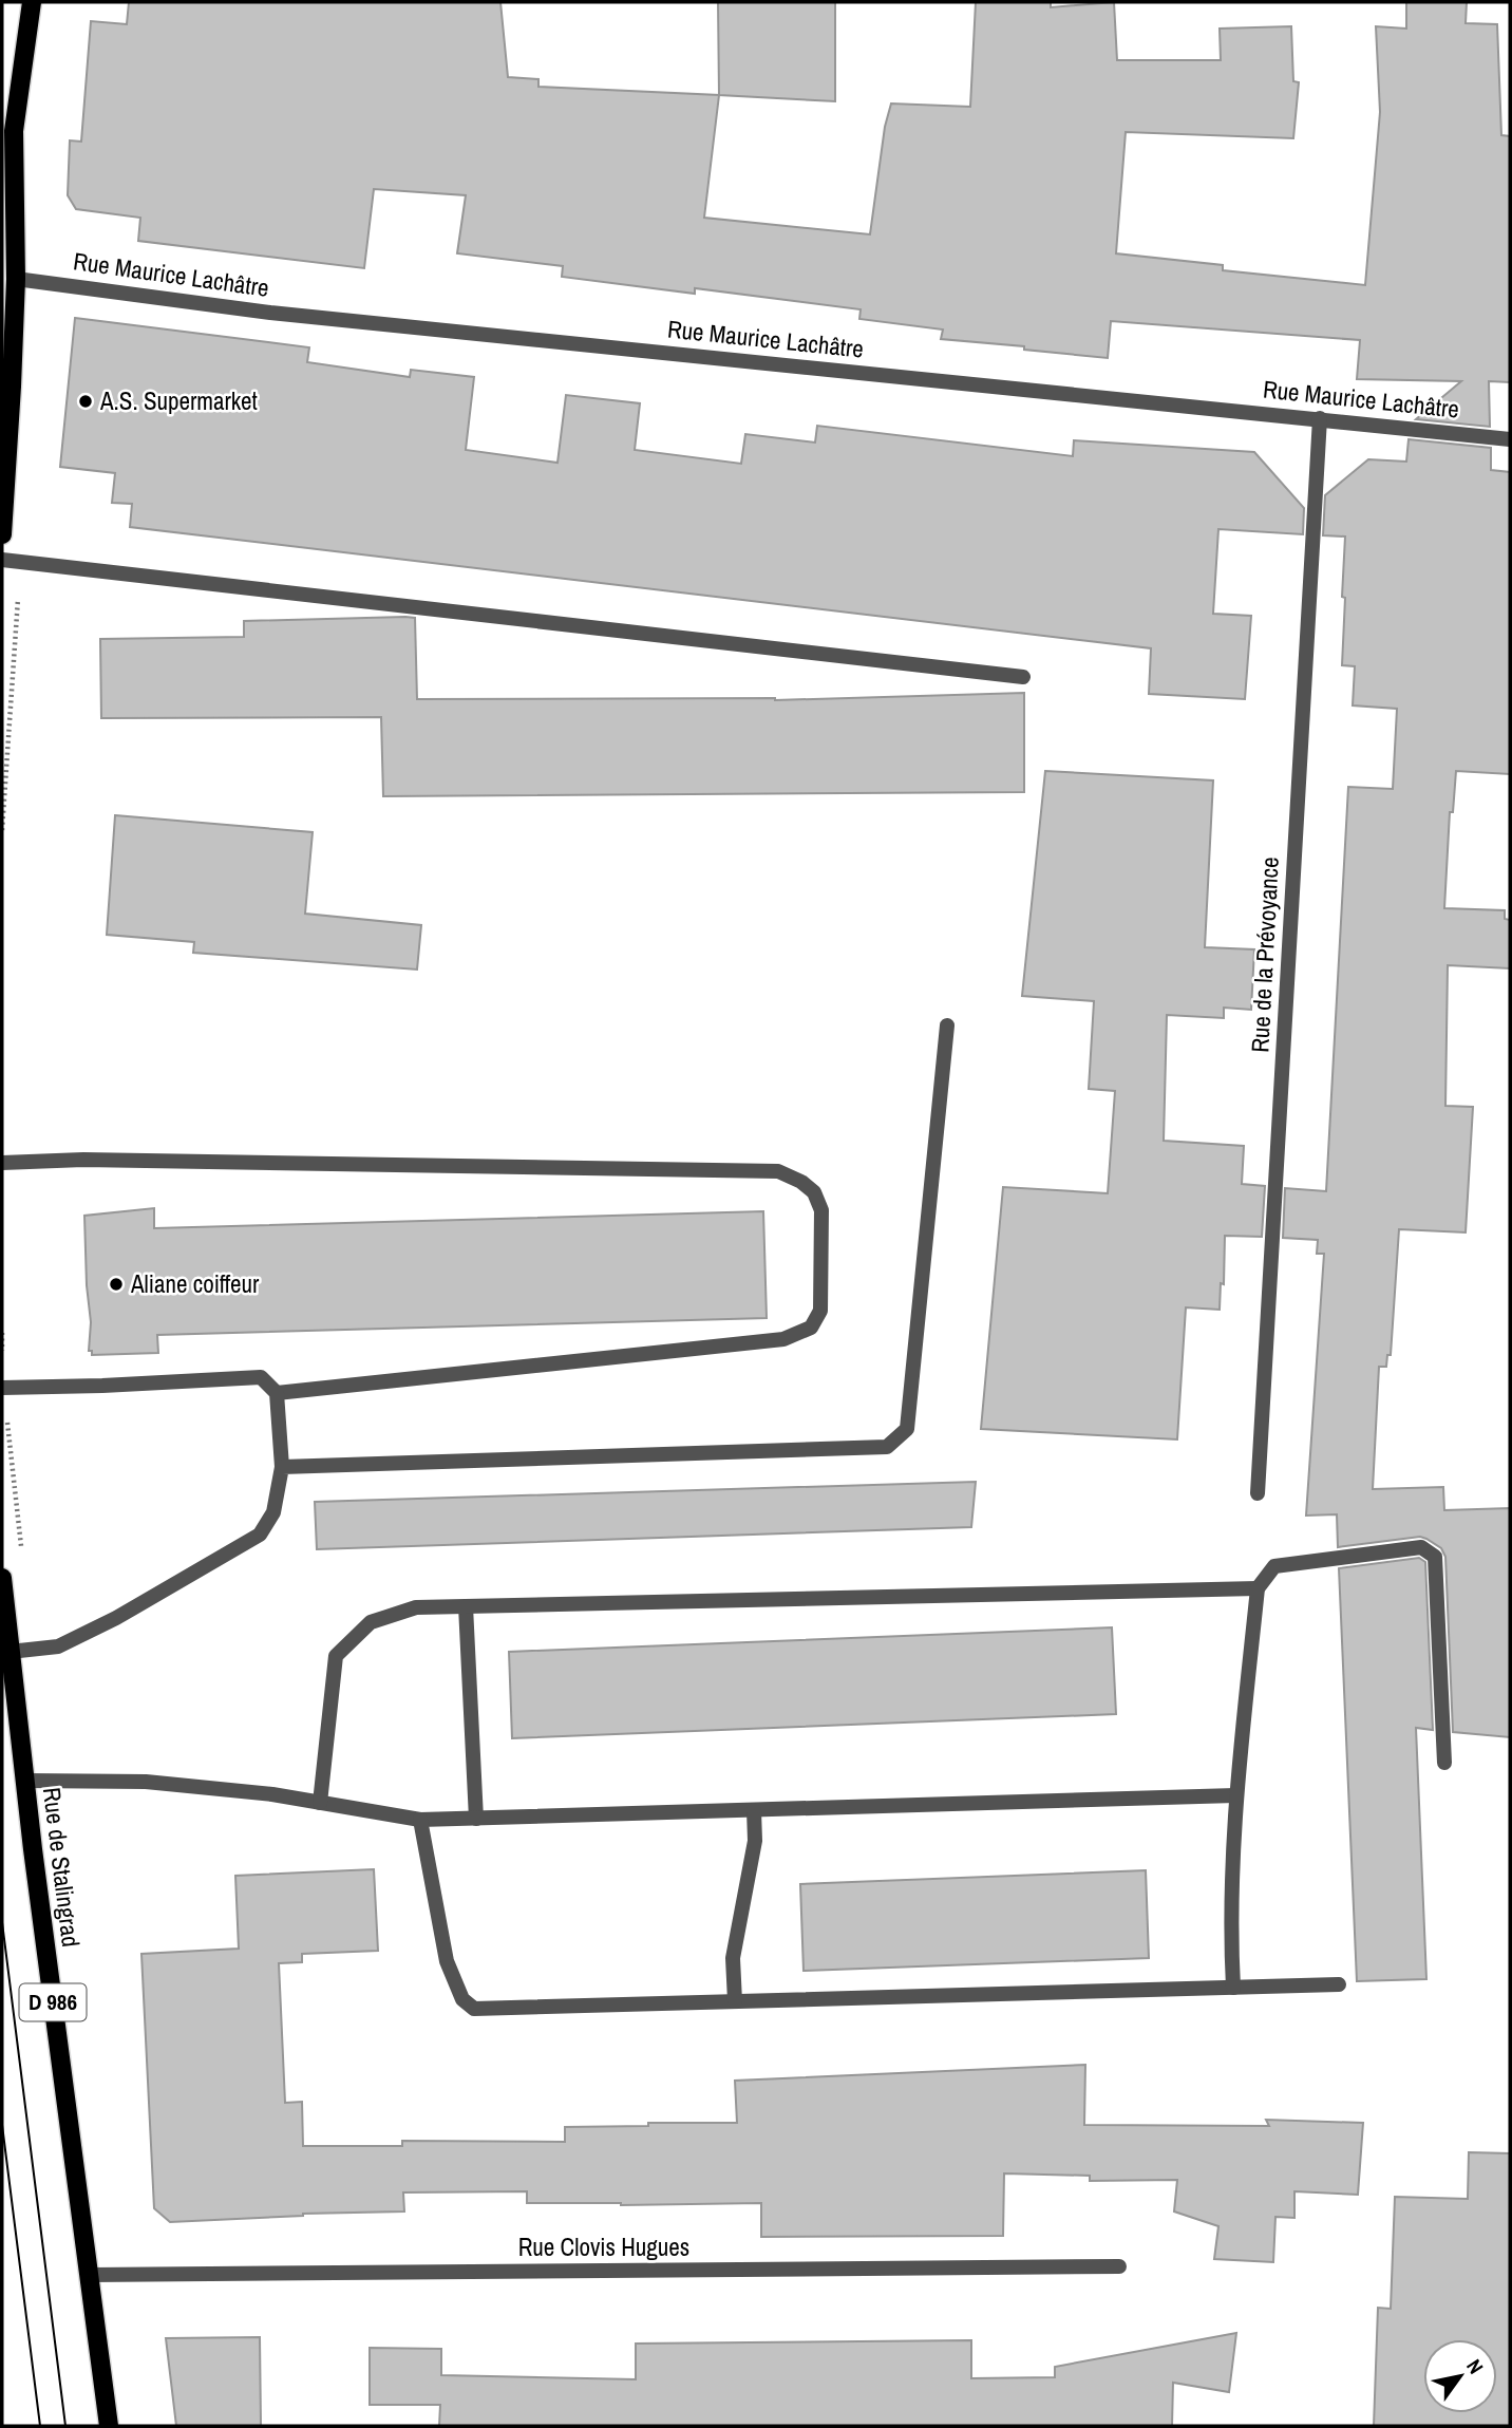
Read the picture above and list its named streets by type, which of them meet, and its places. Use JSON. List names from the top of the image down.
{
  "streets": {
    "main road": ["Rue de Stalingrad", "D 986"],
    "street": ["Rue Maurice Lachâtre", "Rue de la Prévoyance", "Rue Clovis Hugues"]
  },
  "crossings": [
    ["Rue Maurice Lachâtre", "Rue de la Prévoyance"],
    ["Rue de Stalingrad", "Rue Clovis Hugues"]
  ],
  "places": ["A.S. Supermarket", "Aliane coiffeur"],
  "north": "top right"
}
